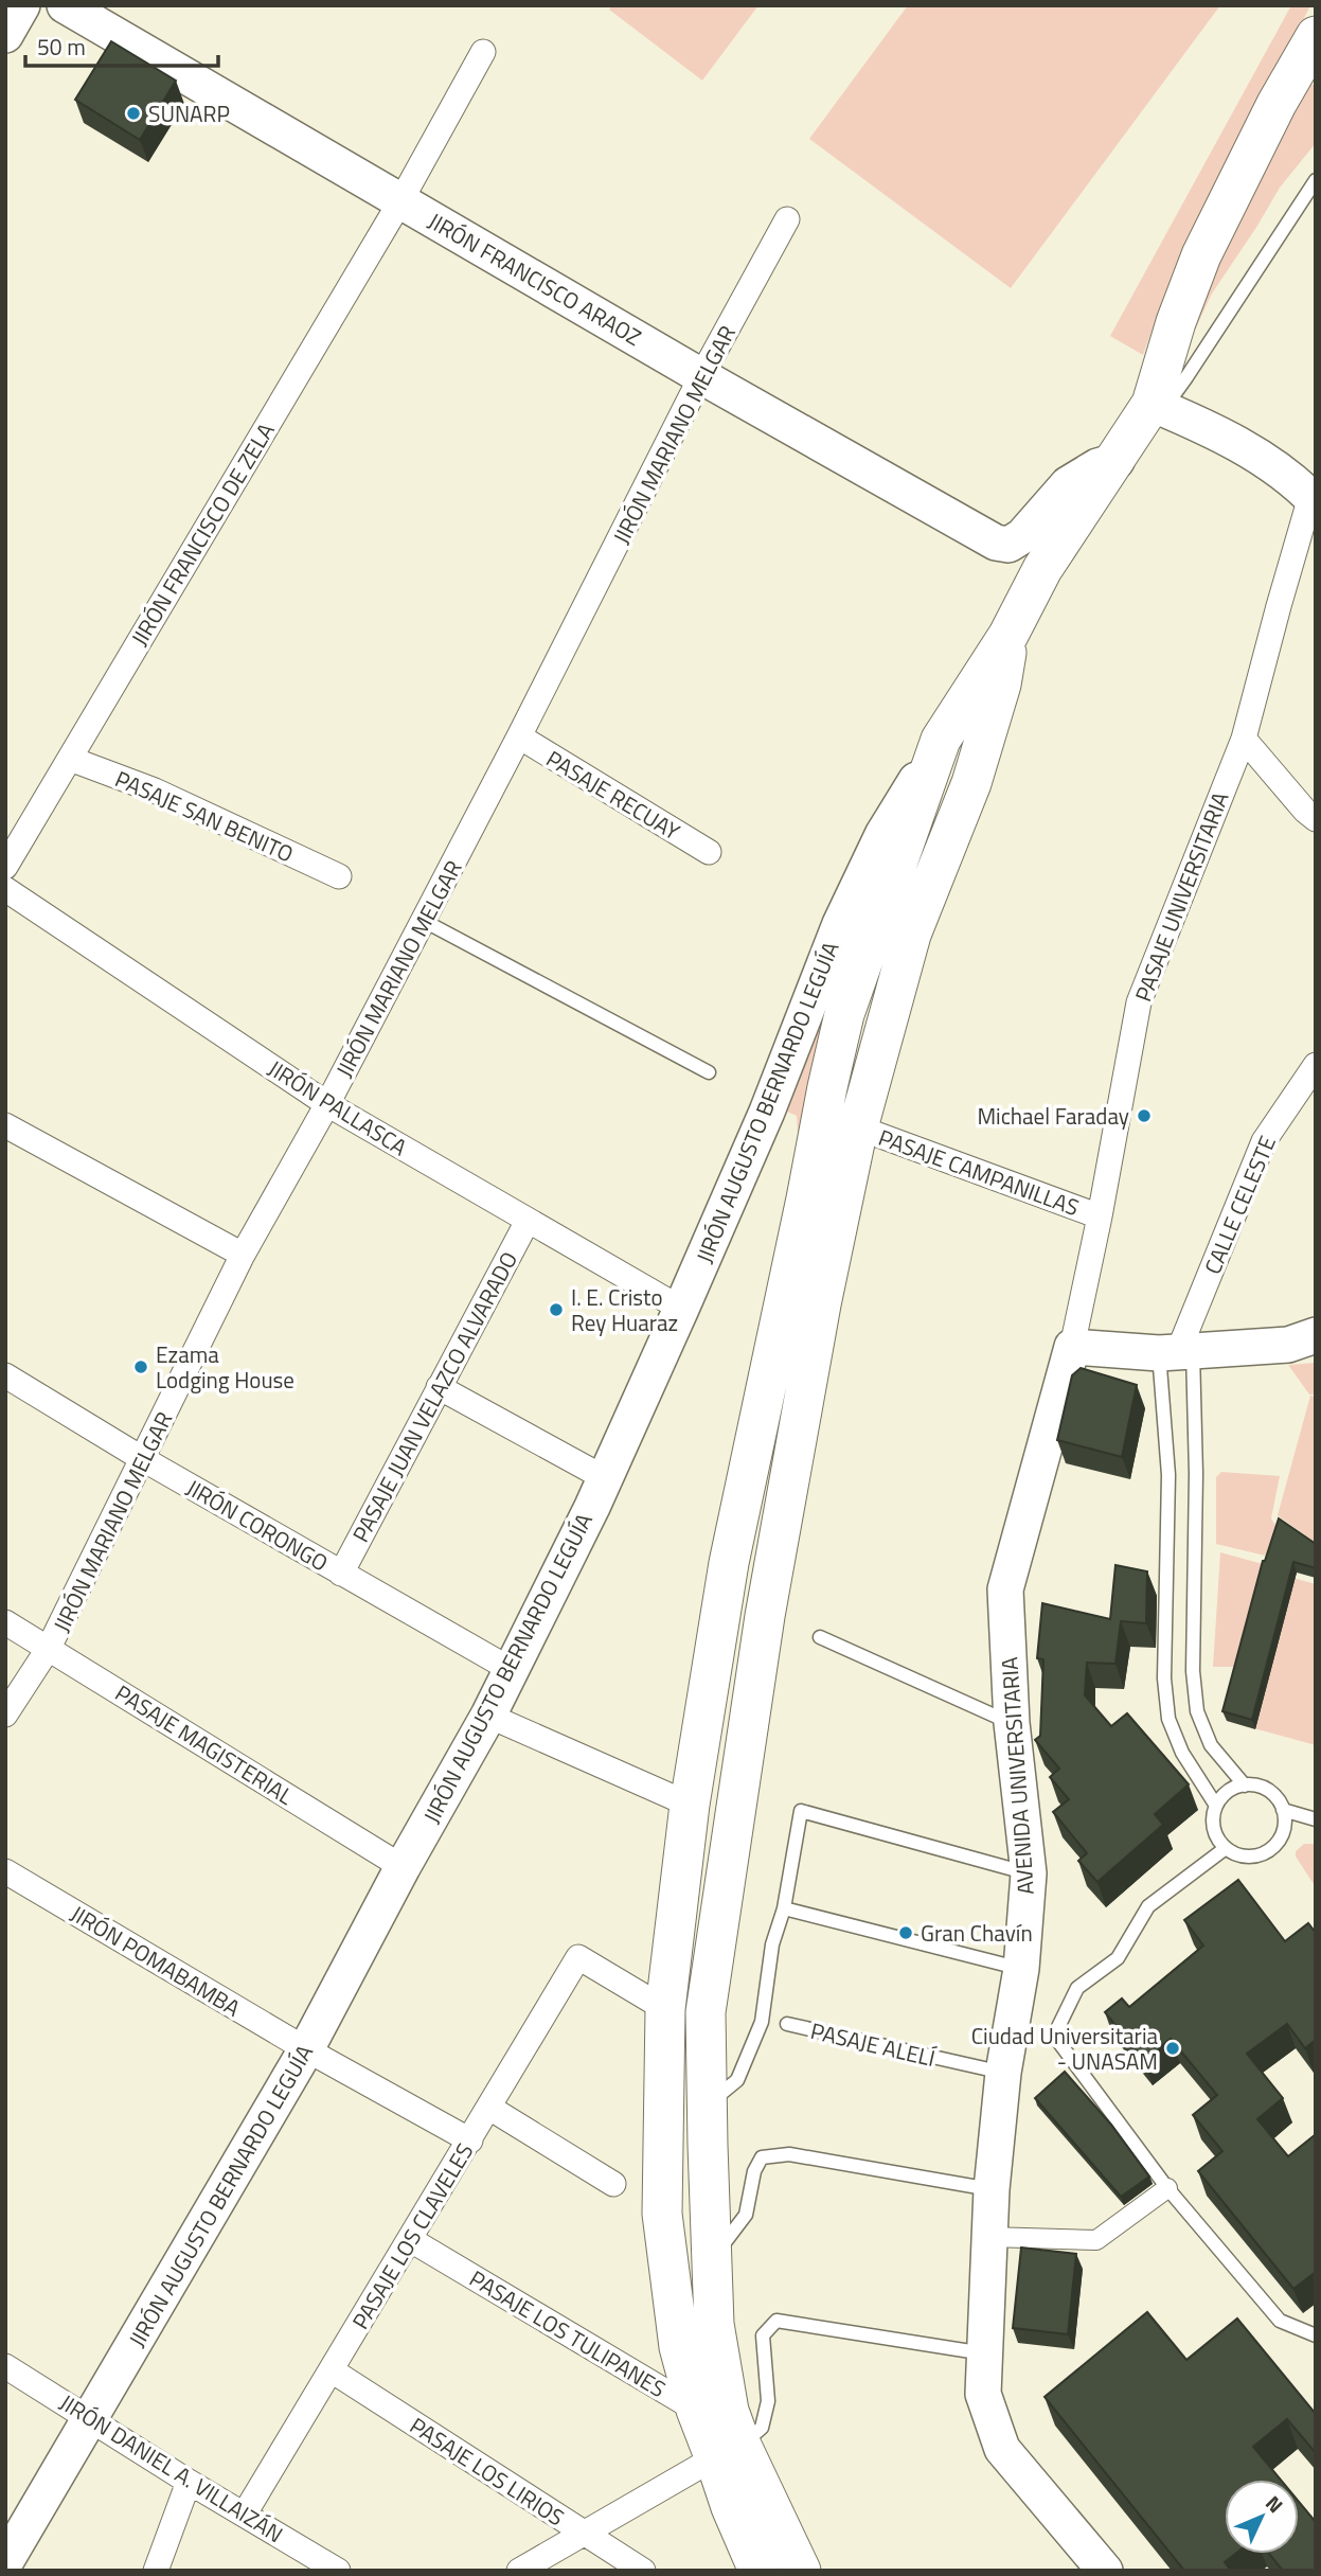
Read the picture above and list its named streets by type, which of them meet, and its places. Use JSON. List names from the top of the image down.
{
  "streets": {
    "main road": ["JIRÓN FRANCISCO ARAOZ", "JIRÓN AUGUSTO BERNARDO LEGUÍA", "AVENIDA UNIVERSITARIA"],
    "street": [
      "JIRÓN MARIANO MELGAR",
      "JIRÓN FRANCISCO DE ZELA",
      "PASAJE RECUAY",
      "PASAJE SAN BENITO",
      "PASAJE UNIVERSITARIA",
      "JIRÓN PALLASCA",
      "PASAJE CAMPANILLAS",
      "CALLE CELESTE",
      "PASAJE JUAN VELAZCO ALVARADO",
      "JIRÓN CORONGO",
      "PASAJE MAGISTERIAL",
      "JIRÓN POMABAMBA",
      "PASAJE LOS CLAVELES",
      "PASAJE LOS TULIPANES",
      "JIRÓN DANIEL A. VILLAIZÁN",
      "PASAJE LOS LIRIOS"
    ],
    "lane": ["PASAJE ALELÍ"]
  },
  "crossings": [
    ["JIRÓN FRANCISCO ARAOZ", "JIRÓN MARIANO MELGAR"],
    ["JIRÓN FRANCISCO ARAOZ", "JIRÓN FRANCISCO DE ZELA"],
    ["JIRÓN MARIANO MELGAR", "PASAJE RECUAY"],
    ["JIRÓN MARIANO MELGAR", "JIRÓN PALLASCA"],
    ["JIRÓN MARIANO MELGAR", "JIRÓN CORONGO"],
    ["JIRÓN MARIANO MELGAR", "PASAJE MAGISTERIAL"],
    ["JIRÓN FRANCISCO DE ZELA", "PASAJE SAN BENITO"],
    ["PASAJE UNIVERSITARIA", "PASAJE CAMPANILLAS"],
    ["PASAJE UNIVERSITARIA", "AVENIDA UNIVERSITARIA"],
    ["JIRÓN AUGUSTO BERNARDO LEGUÍA", "JIRÓN PALLASCA"],
    ["JIRÓN AUGUSTO BERNARDO LEGUÍA", "JIRÓN CORONGO"],
    ["JIRÓN AUGUSTO BERNARDO LEGUÍA", "PASAJE MAGISTERIAL"],
    ["JIRÓN AUGUSTO BERNARDO LEGUÍA", "JIRÓN POMABAMBA"],
    ["JIRÓN AUGUSTO BERNARDO LEGUÍA", "JIRÓN DANIEL A. VILLAIZÁN"],
    ["JIRÓN PALLASCA", "PASAJE JUAN VELAZCO ALVARADO"],
    ["PASAJE JUAN VELAZCO ALVARADO", "JIRÓN CORONGO"],
    ["AVENIDA UNIVERSITARIA", "PASAJE ALELÍ"],
    ["JIRÓN POMABAMBA", "PASAJE LOS CLAVELES"],
    ["PASAJE LOS CLAVELES", "PASAJE LOS TULIPANES"],
    ["PASAJE LOS CLAVELES", "JIRÓN DANIEL A. VILLAIZÁN"],
    ["PASAJE LOS CLAVELES", "PASAJE LOS LIRIOS"]
  ],
  "places": [
    "SUNARP",
    "Michael Faraday",
    "I. E. Cristo Rey Huaraz",
    "Ezama Lodging House",
    "Gran Chavín",
    "Ciudad Universitaria - UNASAM"
  ],
  "scale_bar": "50 m",
  "north": "top right"
}
